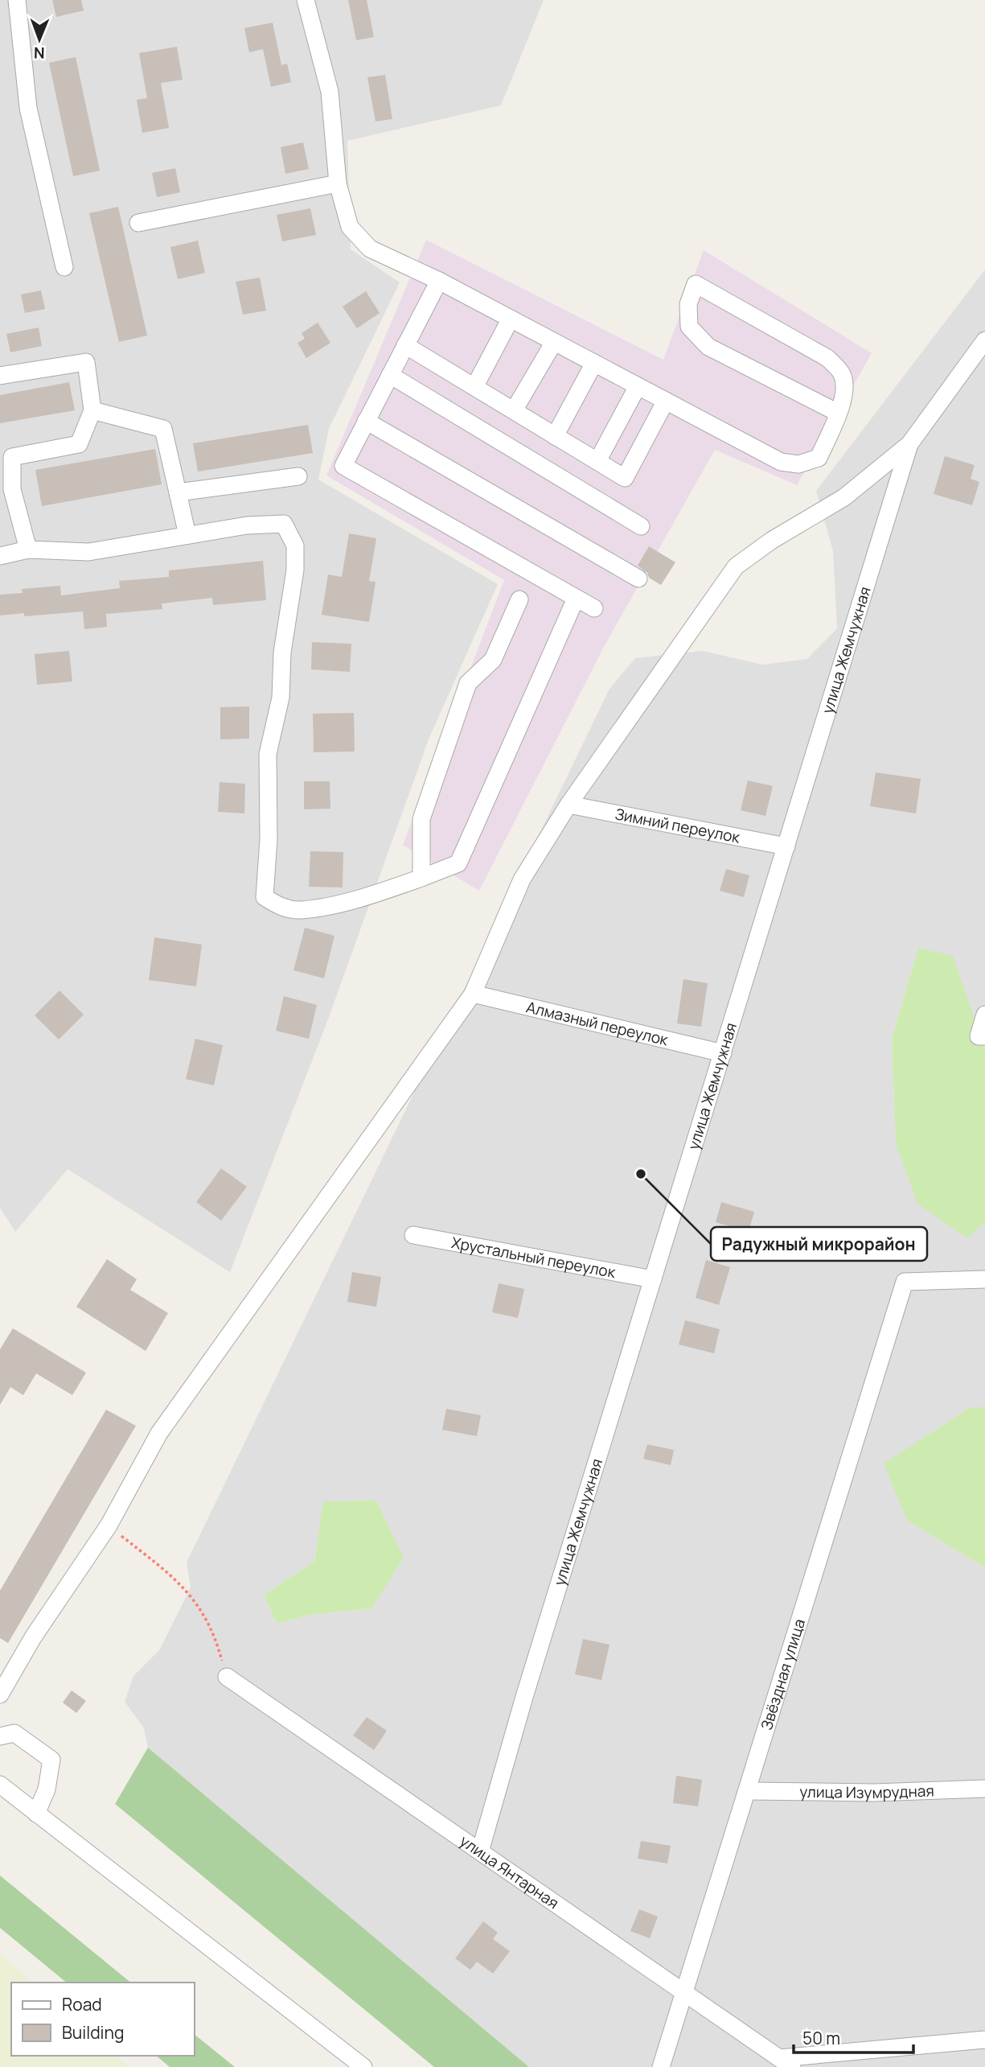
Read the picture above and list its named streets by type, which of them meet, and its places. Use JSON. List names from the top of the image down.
{
  "streets": {
    "street": [
      "улица Жемчужная",
      "Зимний переулок",
      "Алмазный переулок",
      "Хрустальный переулок",
      "Звёздная улица",
      "улица Изумрудная",
      "улица Янтарная"
    ]
  },
  "crossings": [
    ["улица Жемчужная", "Зимний переулок"],
    ["улица Жемчужная", "Алмазный переулок"],
    ["улица Жемчужная", "Хрустальный переулок"],
    ["улица Жемчужная", "улица Янтарная"],
    ["Звёздная улица", "улица Изумрудная"],
    ["Звёздная улица", "улица Янтарная"]
  ],
  "places": ["Радужный микрорайон"],
  "legend": ["Road", "Building"],
  "scale_bar": "50 m",
  "north": "bottom"
}
